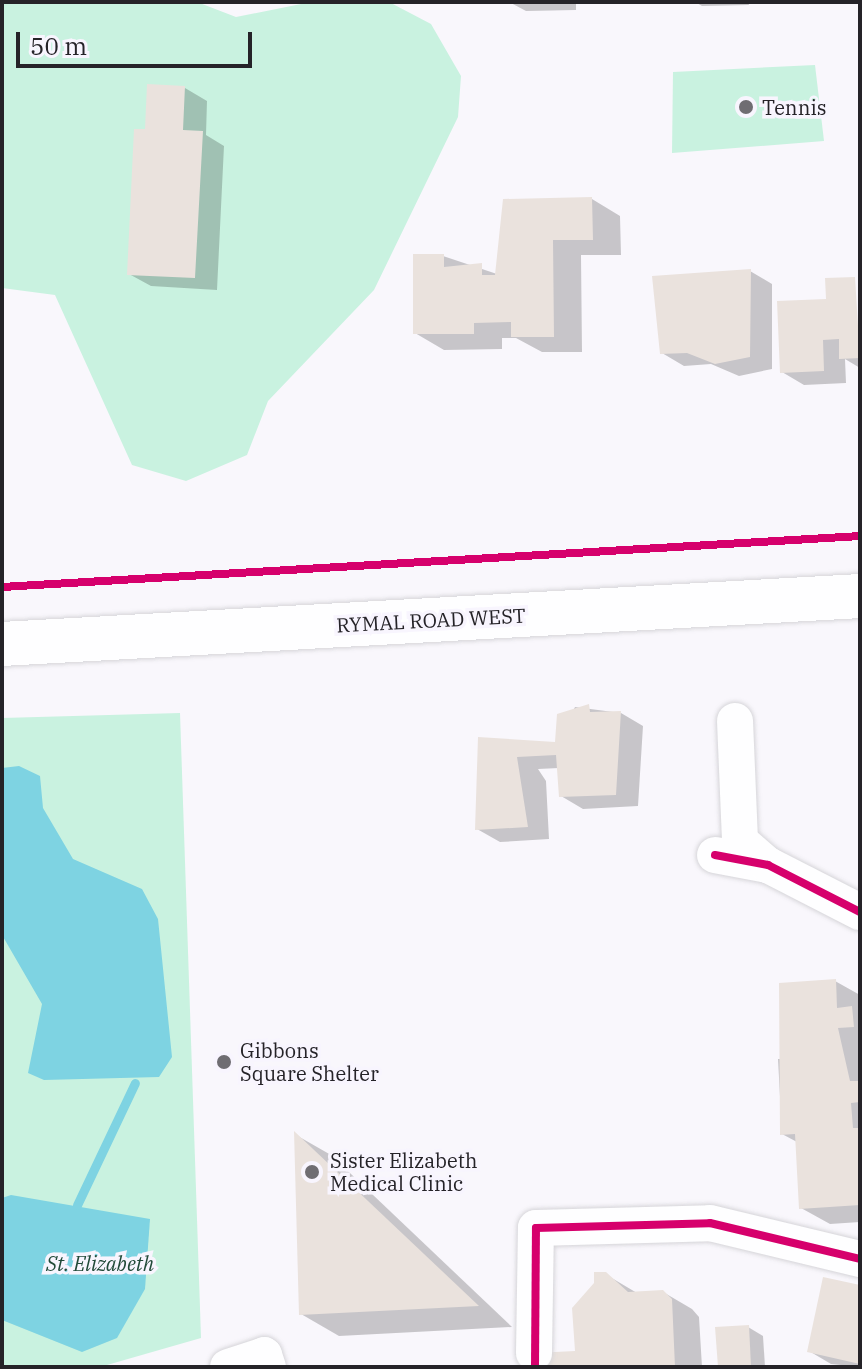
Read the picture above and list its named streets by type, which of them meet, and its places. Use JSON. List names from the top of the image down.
{
  "streets": {
    "main road": ["RYMAL ROAD WEST"]
  },
  "parks": ["St. Elizabeth"],
  "places": ["Tennis", "Gibbons Square Shelter", "Sister Elizabeth Medical Clinic"],
  "scale_bar": "50 m"
}
